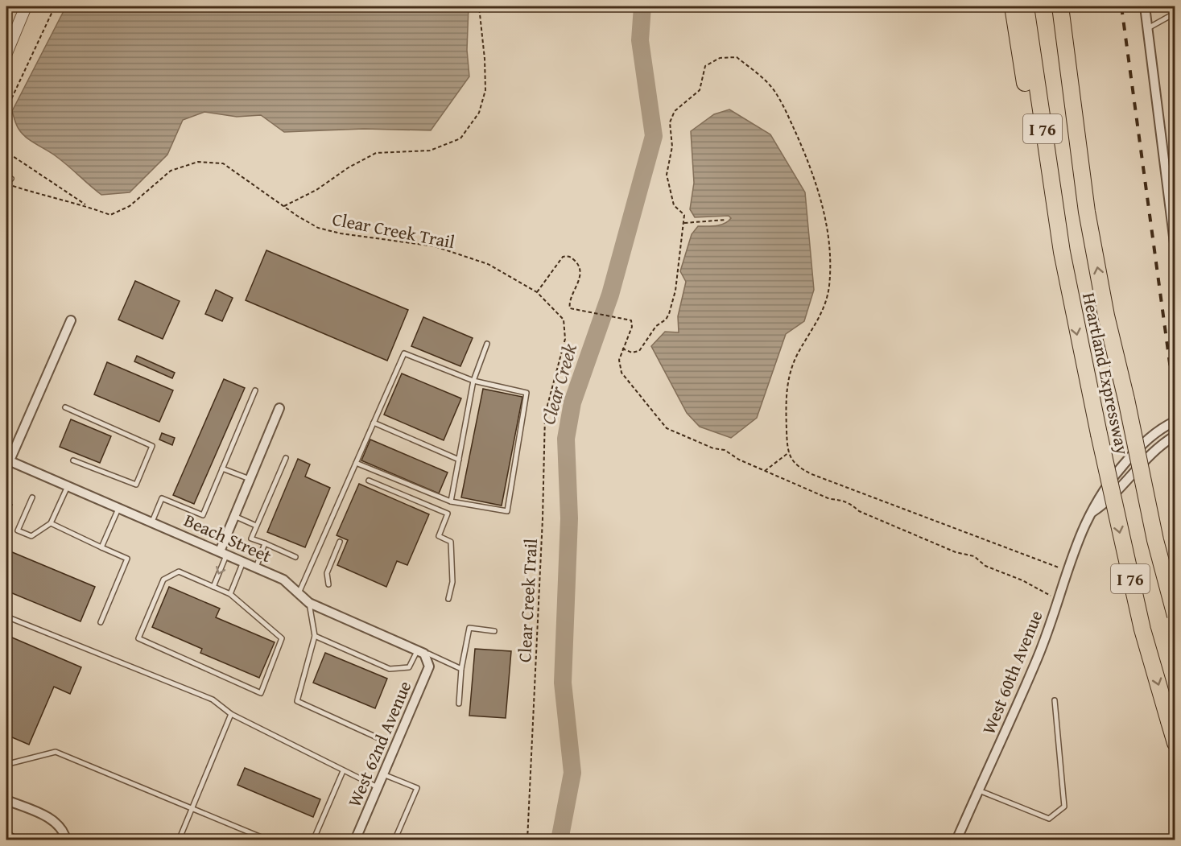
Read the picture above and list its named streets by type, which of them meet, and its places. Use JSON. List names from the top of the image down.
{
  "streets": {
    "highway": ["I 76", "Heartland Expressway"],
    "street": ["Beach Street", "West 60th Avenue", "West 62nd Avenue"],
    "path": ["Clear Creek Trail"]
  },
  "crossings": [
    ["Beach Street", "West 62nd Avenue"]
  ],
  "water": ["Clear Creek"]
}
